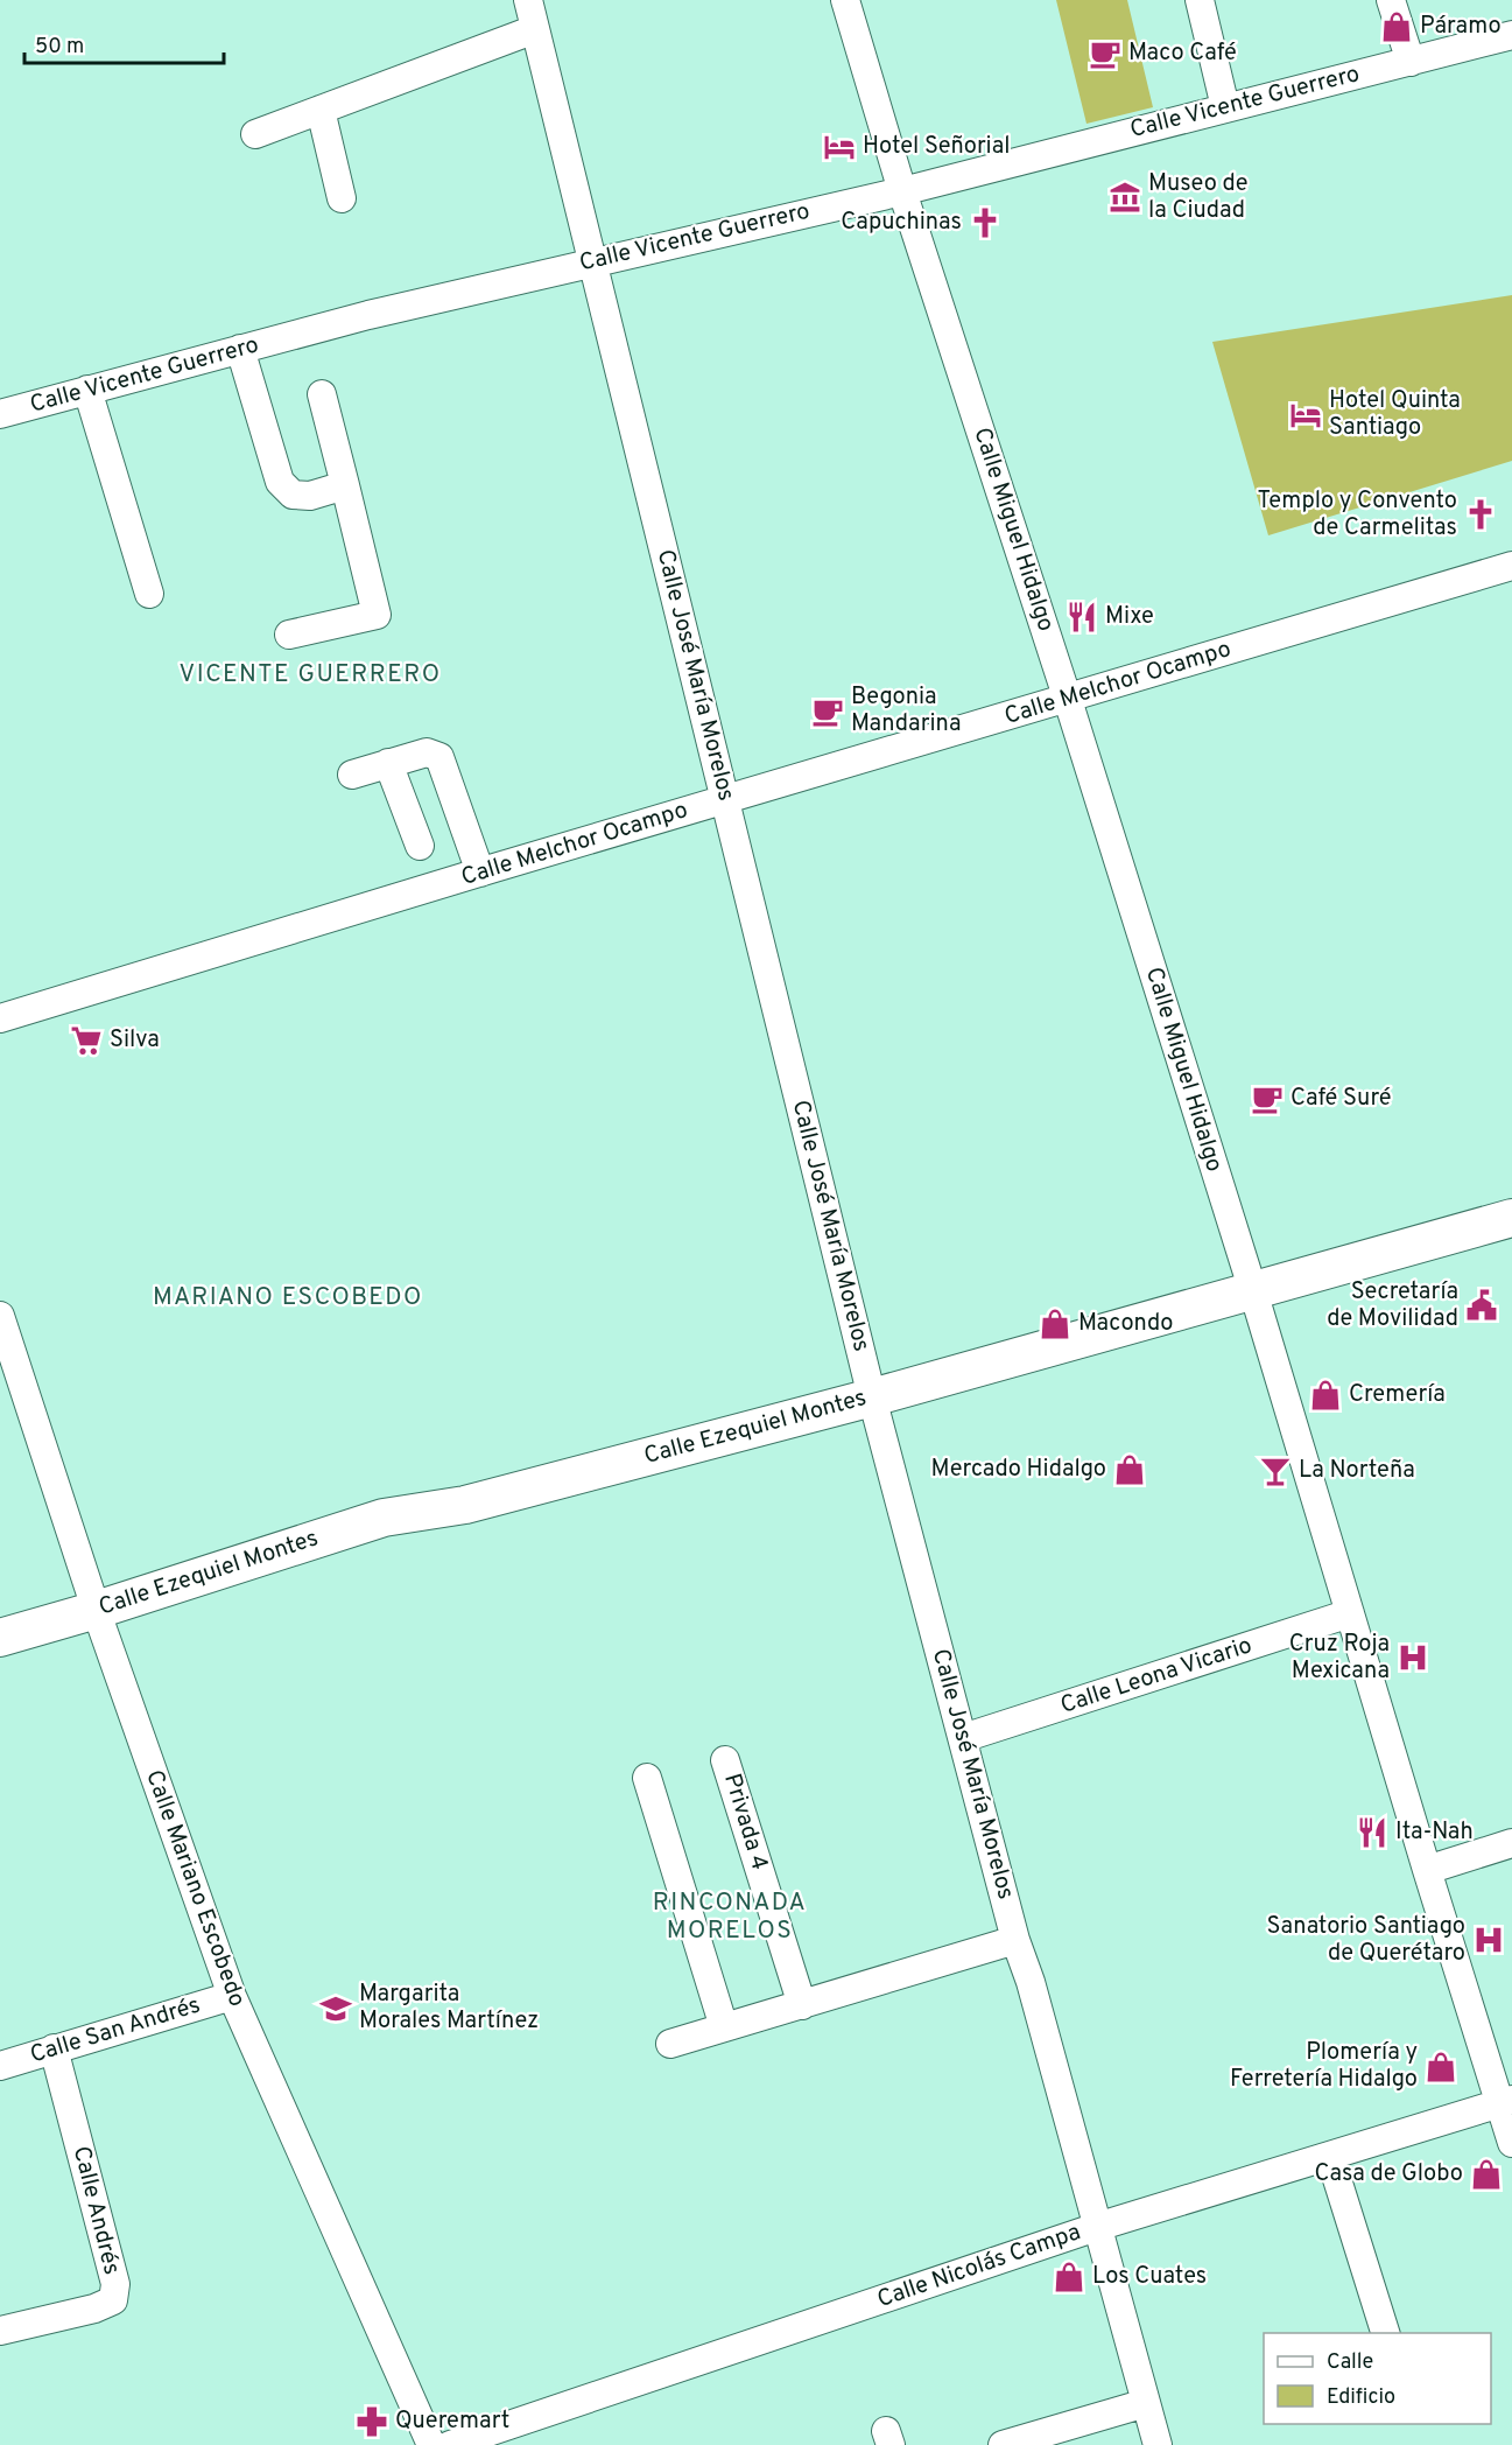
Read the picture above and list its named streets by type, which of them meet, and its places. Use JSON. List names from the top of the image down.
{
  "streets": {
    "main road": ["Calle Ezequiel Montes"],
    "street": [
      "Calle Vicente Guerrero",
      "Calle Miguel Hidalgo",
      "Calle José María Morelos",
      "Calle Melchor Ocampo",
      "Calle Leona Vicario",
      "Privada 4",
      "Calle Mariano Escobedo",
      "Calle San Andrés",
      "Calle Andrés",
      "Calle Nicolás Campa"
    ]
  },
  "crossings": [
    ["Calle Vicente Guerrero", "Calle Miguel Hidalgo"],
    ["Calle Vicente Guerrero", "Calle José María Morelos"],
    ["Calle Miguel Hidalgo", "Calle Melchor Ocampo"],
    ["Calle Miguel Hidalgo", "Calle Ezequiel Montes"],
    ["Calle Miguel Hidalgo", "Calle Leona Vicario"],
    ["Calle Miguel Hidalgo", "Calle Nicolás Campa"],
    ["Calle José María Morelos", "Calle Melchor Ocampo"],
    ["Calle José María Morelos", "Calle Ezequiel Montes"],
    ["Calle José María Morelos", "Calle Leona Vicario"],
    ["Calle José María Morelos", "Calle Nicolás Campa"],
    ["Calle Ezequiel Montes", "Calle Mariano Escobedo"],
    ["Calle Mariano Escobedo", "Calle San Andrés"],
    ["Calle San Andrés", "Calle Andrés"]
  ],
  "districts": ["VICENTE GUERRERO", "MARIANO ESCOBEDO", "RINCONADA MORELOS"],
  "places": {
    "shop": [
      "Páramo",
      "Macondo",
      "Cremería",
      "Mercado Hidalgo",
      "Plomería y Ferretería Hidalgo",
      "Casa de Globo",
      "Los Cuates"
    ],
    "cafe": ["Maco Café", "Begonia Mandarina", "Café Suré"],
    "hotel": ["Hotel Señorial", "Hotel Quinta Santiago"],
    "museum": ["Museo de la Ciudad"],
    "church": ["Capuchinas", "Templo y Convento de Carmelitas"],
    "restaurant": ["Mixe", "Ita-Nah"],
    "supermarket": ["Silva"],
    "public building": ["Secretaría de Movilidad"],
    "bar": ["La Norteña"],
    "hospital": ["Cruz Roja Mexicana", "Sanatorio Santiago de Querétaro"],
    "school or university": ["Margarita Morales Martínez"],
    "pharmacy": ["Queremart"]
  },
  "legend": ["Calle", "Edificio"],
  "scale_bar": "50 m"
}
